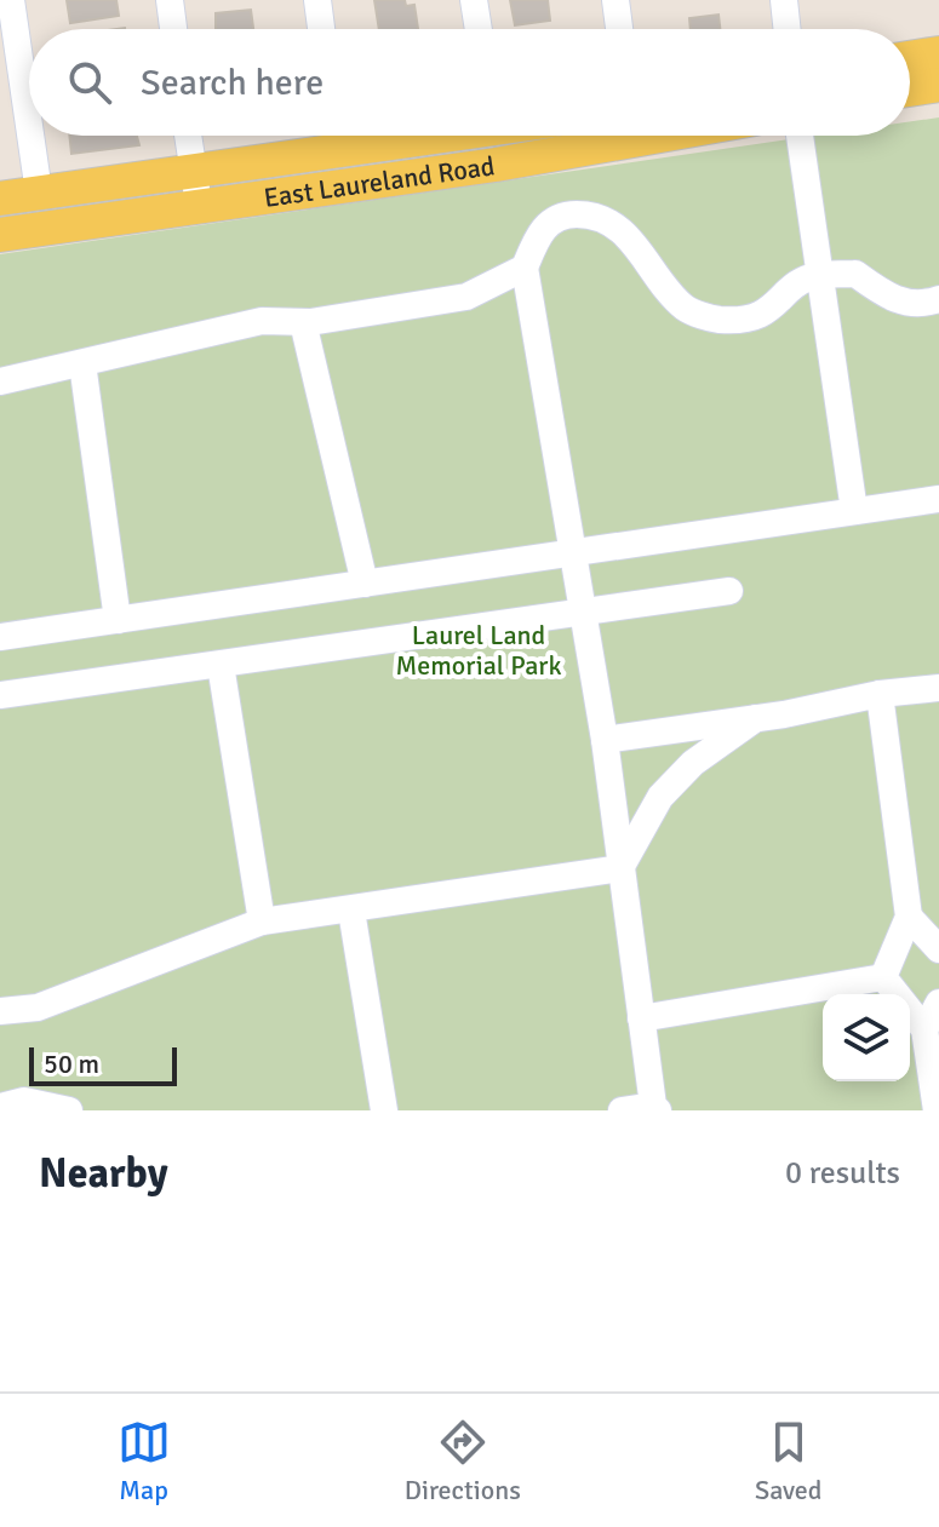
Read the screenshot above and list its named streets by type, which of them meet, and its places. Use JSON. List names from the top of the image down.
{
  "streets": {
    "main road": ["East Laureland Road"]
  },
  "parks": ["Laurel Land Memorial Park"],
  "scale_bar": "50 m",
  "page": {
    "search": "Search here",
    "scale": "50 m",
    "heading": ["Nearby", "0 results"],
    "nav": ["Map", "Directions", "Saved"]
  }
}
